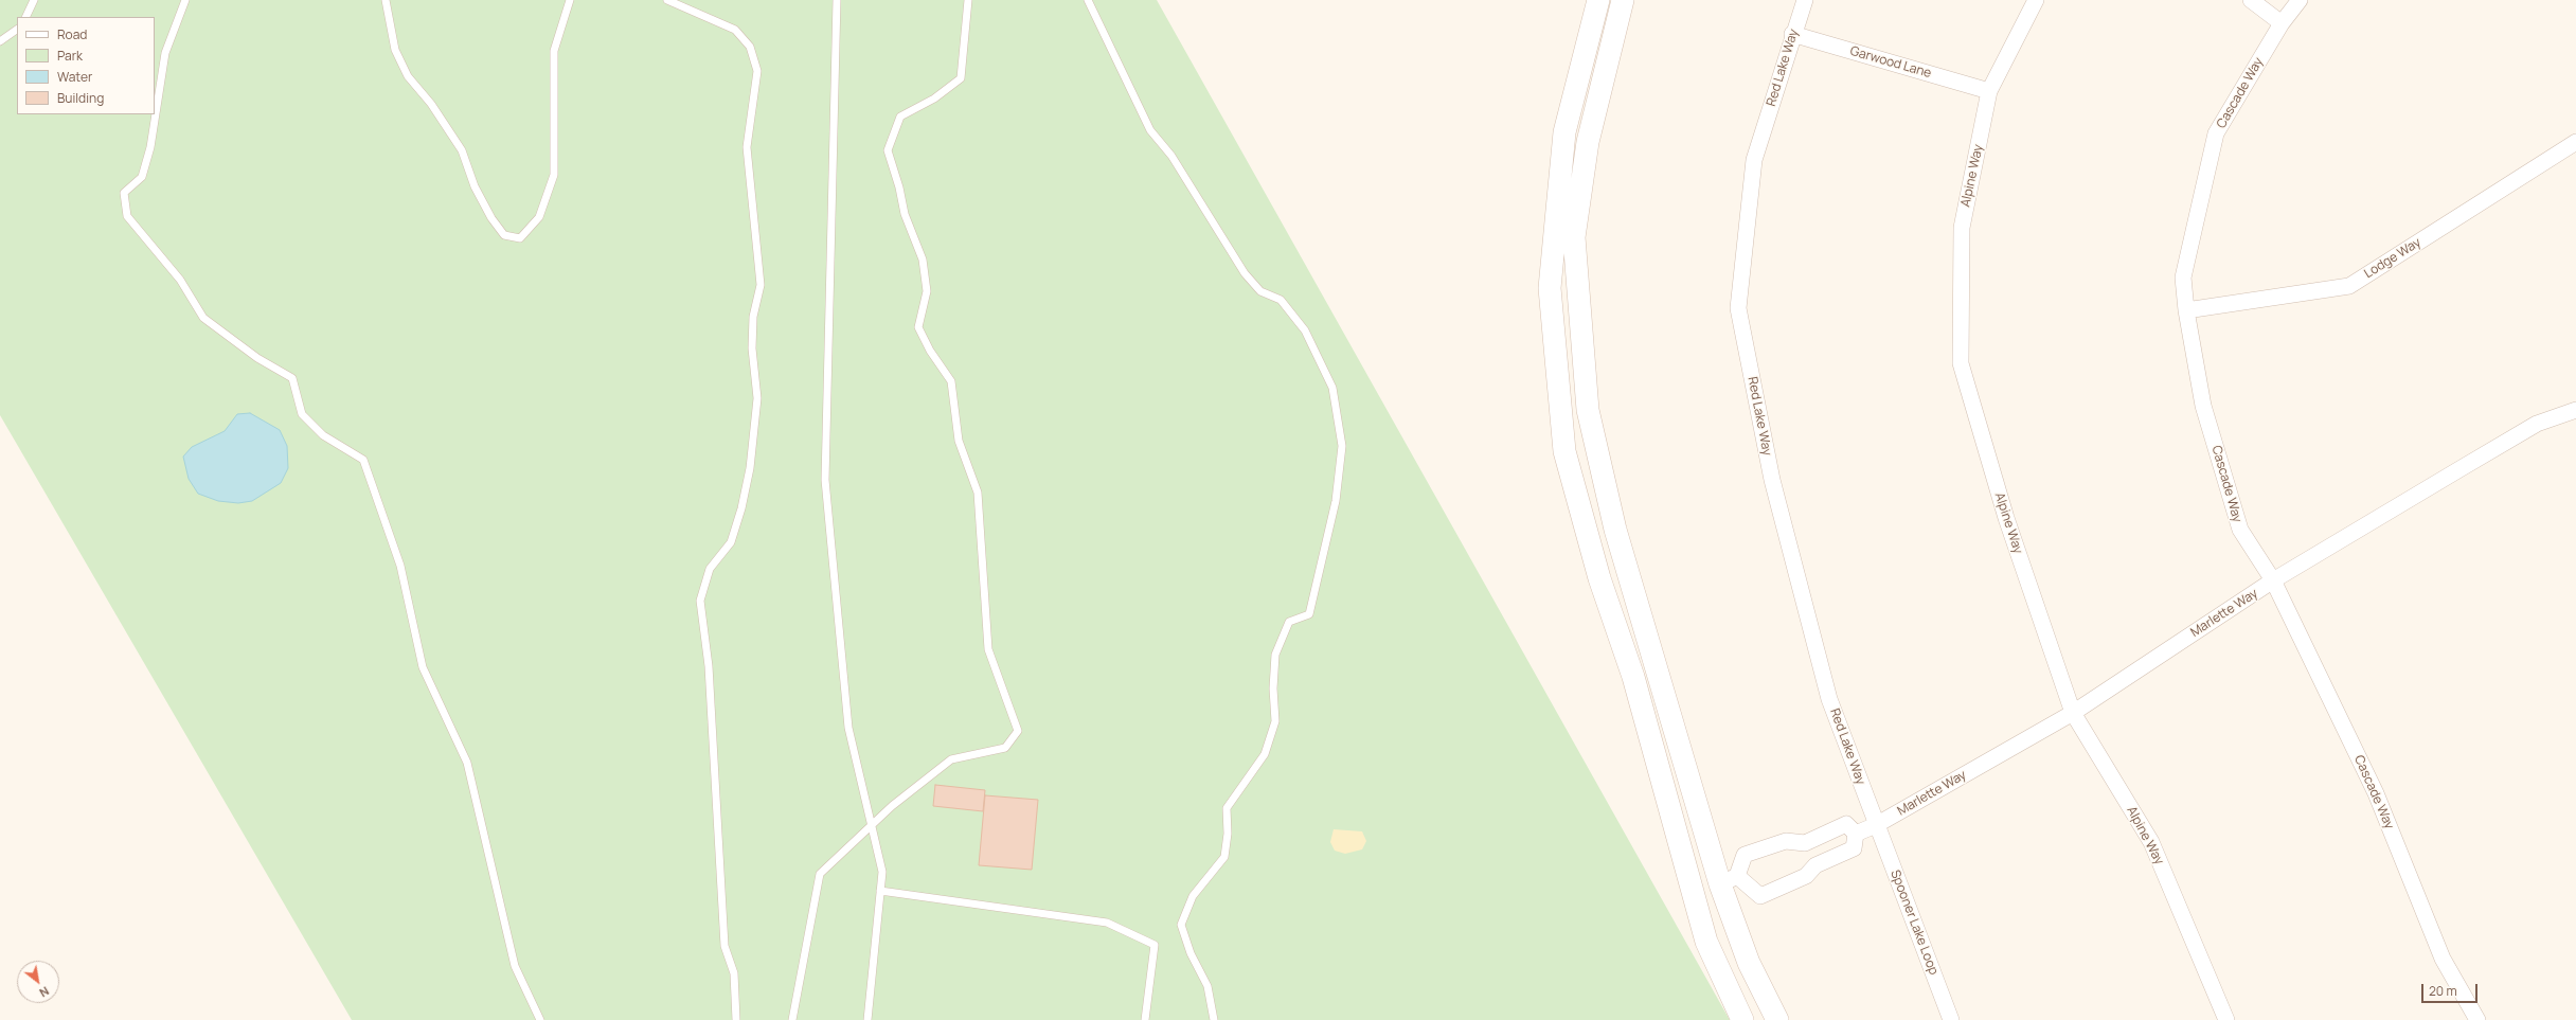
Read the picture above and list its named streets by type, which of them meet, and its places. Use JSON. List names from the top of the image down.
{
  "streets": {
    "street": [
      "Garwood Lane",
      "Red Lake Way",
      "Cascade Way",
      "Alpine Way",
      "Lodge Way",
      "Marlette Way",
      "Spooner Lake Loop"
    ]
  },
  "crossings": [
    ["Garwood Lane", "Red Lake Way"],
    ["Garwood Lane", "Alpine Way"],
    ["Red Lake Way", "Marlette Way"],
    ["Red Lake Way", "Spooner Lake Loop"],
    ["Cascade Way", "Lodge Way"],
    ["Cascade Way", "Marlette Way"],
    ["Alpine Way", "Marlette Way"],
    ["Marlette Way", "Spooner Lake Loop"]
  ],
  "legend": [
    "Road",
    "Park",
    "Water",
    "Building"
  ],
  "scale_bar": "20 m",
  "north": "bottom right"
}
